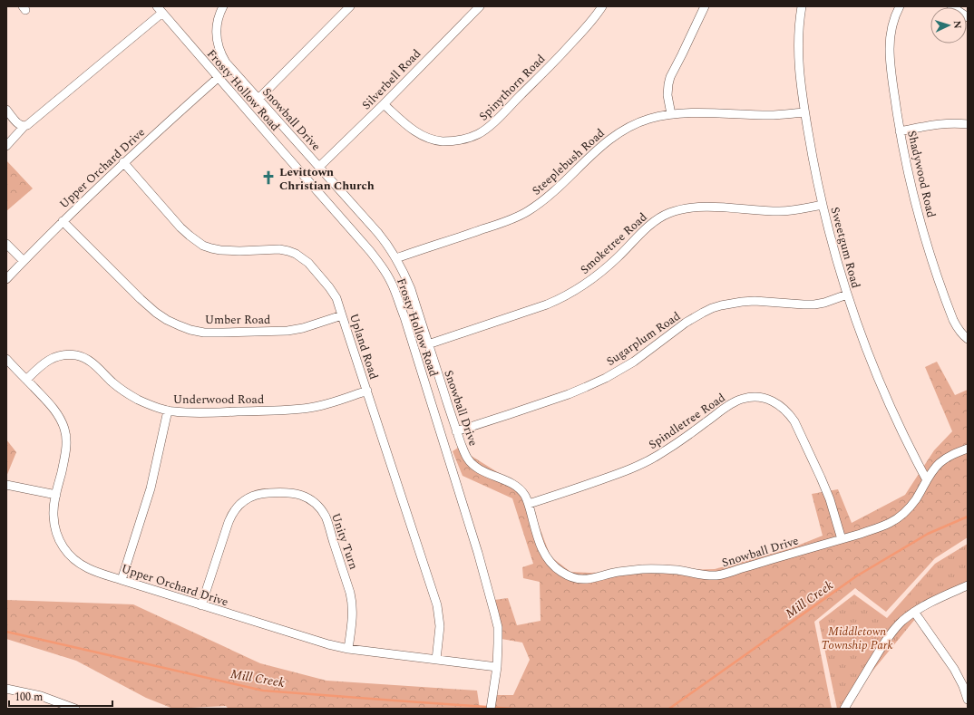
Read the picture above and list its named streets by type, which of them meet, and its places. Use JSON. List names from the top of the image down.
{
  "streets": {
    "street": [
      "Silverbell Road",
      "Spinythorn Road",
      "Frosty Hollow Road",
      "Snowball Drive",
      "Steeplebush Road",
      "Upper Orchard Drive",
      "Shadywood Road",
      "Smoketree Road",
      "Sweetgum Road",
      "Umber Road",
      "Sugarplum Road",
      "Upland Road",
      "Underwood Road",
      "Spindletree Road",
      "Unity Turn"
    ]
  },
  "crossings": [
    ["Silverbell Road", "Spinythorn Road"],
    ["Silverbell Road", "Snowball Drive"],
    ["Frosty Hollow Road", "Upper Orchard Drive"],
    ["Snowball Drive", "Steeplebush Road"],
    ["Snowball Drive", "Smoketree Road"],
    ["Snowball Drive", "Sweetgum Road"],
    ["Snowball Drive", "Sugarplum Road"],
    ["Snowball Drive", "Spindletree Road"],
    ["Steeplebush Road", "Sweetgum Road"],
    ["Upper Orchard Drive", "Umber Road"],
    ["Upper Orchard Drive", "Upland Road"],
    ["Upper Orchard Drive", "Underwood Road"],
    ["Upper Orchard Drive", "Unity Turn"],
    ["Smoketree Road", "Sweetgum Road"],
    ["Sweetgum Road", "Sugarplum Road"],
    ["Umber Road", "Upland Road"],
    ["Upland Road", "Underwood Road"]
  ],
  "water": ["Mill Creek"],
  "parks": ["Middletown Township Park"],
  "places": {
    "church": ["Levittown Christian Church"]
  },
  "scale_bar": "100 m",
  "north": "right"
}
